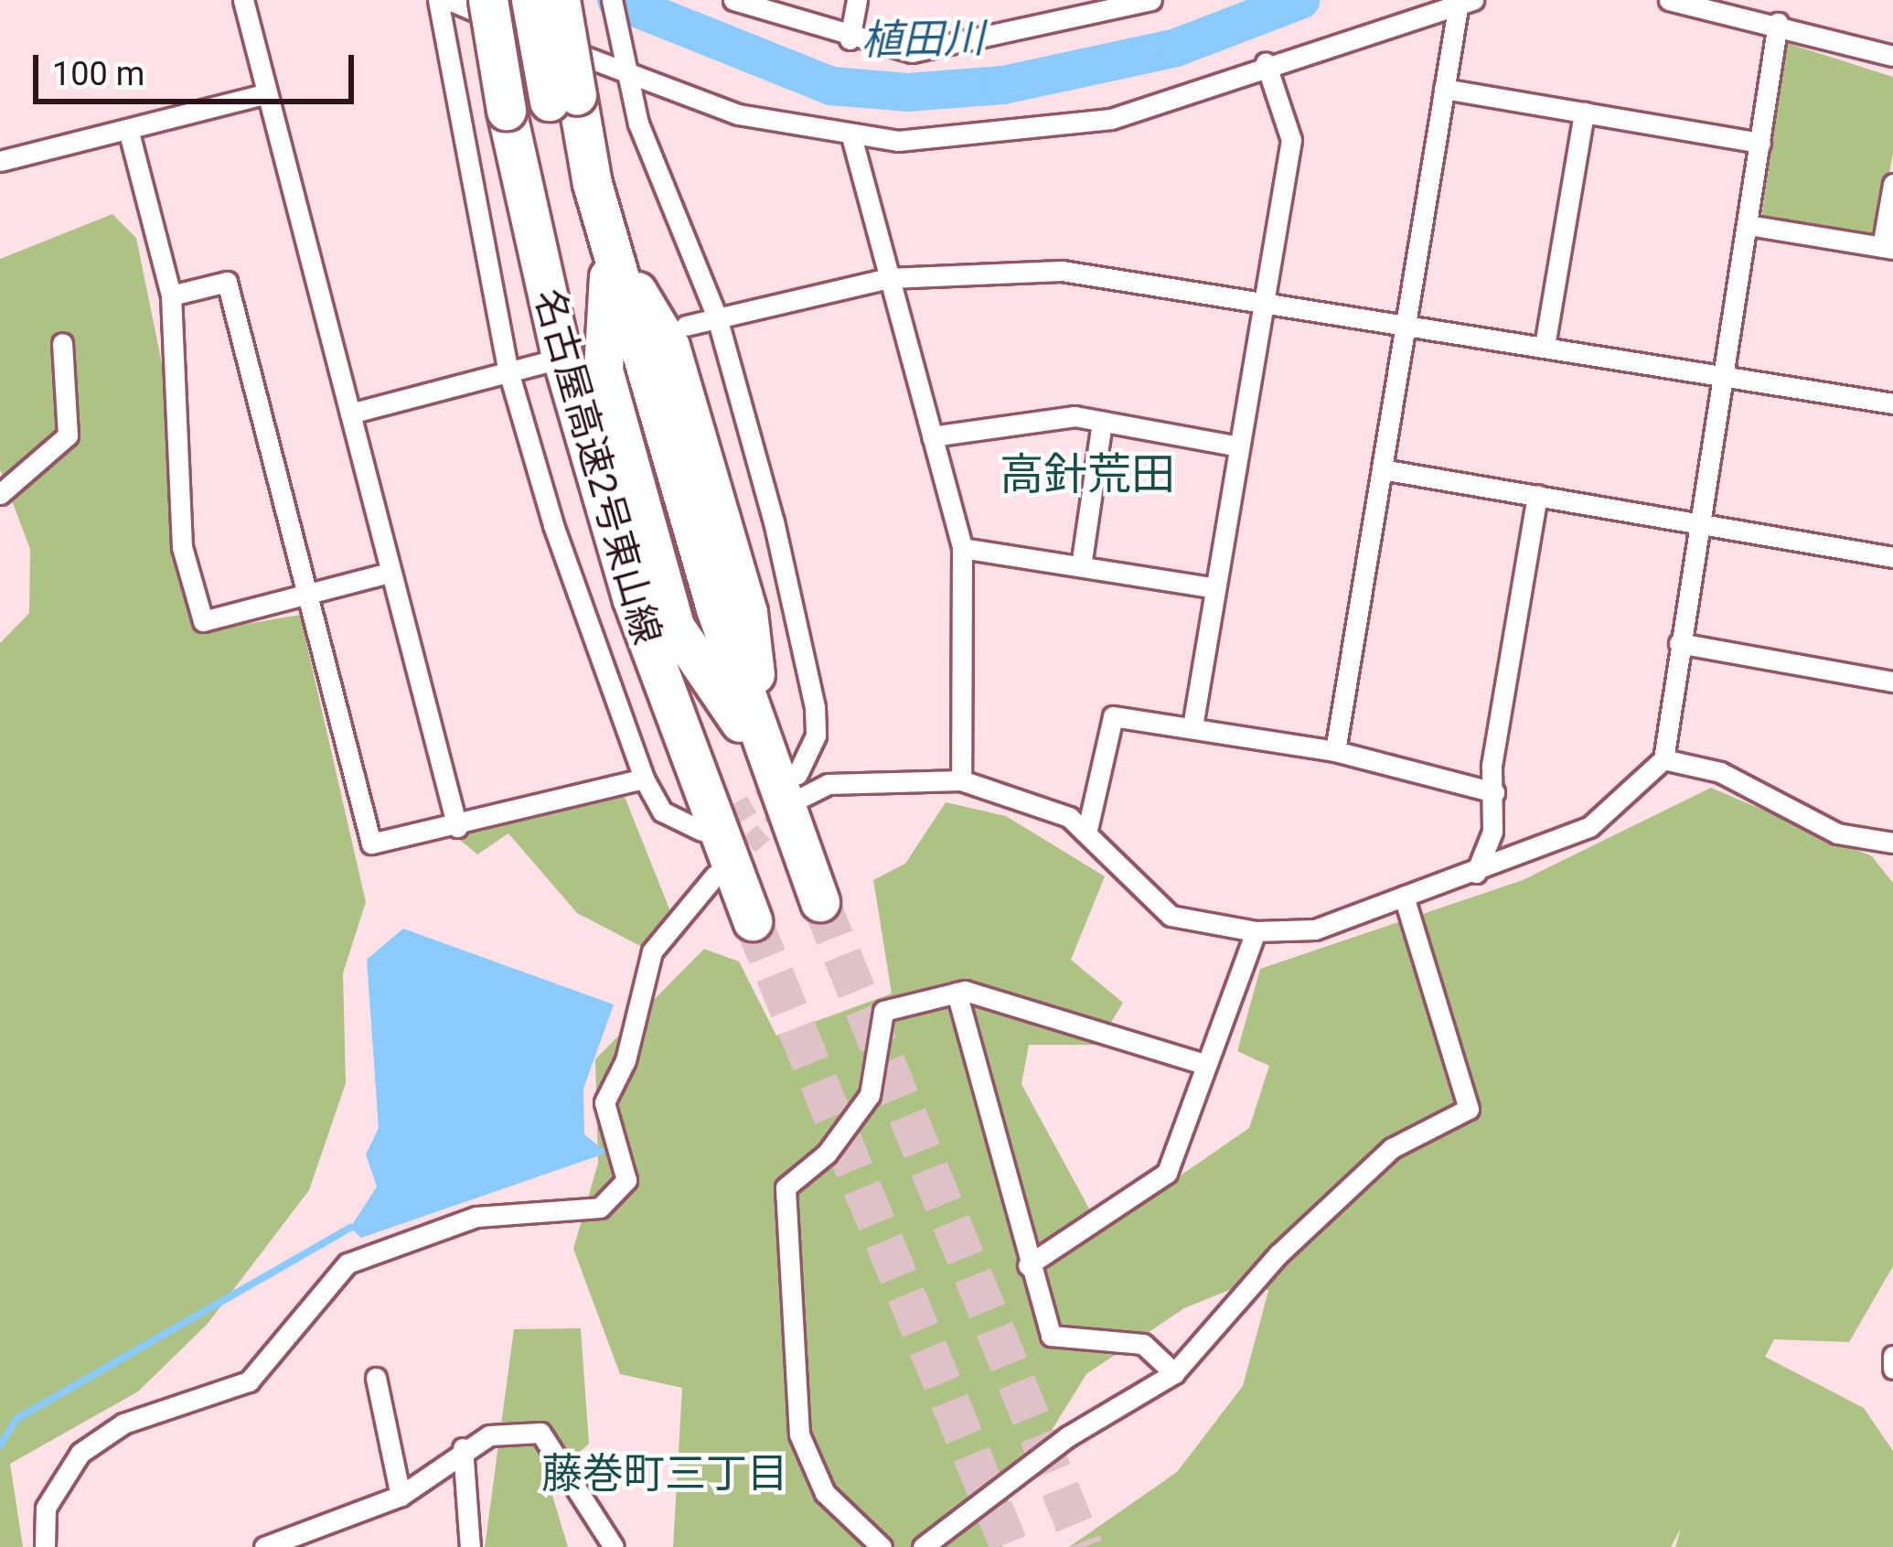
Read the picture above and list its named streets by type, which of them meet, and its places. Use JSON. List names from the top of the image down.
{
  "streets": {
    "highway": ["名古屋高速2号東山線"]
  },
  "districts": ["高針荒田", "藤巻町三丁目"],
  "water": ["植田川"],
  "scale_bar": "100 m"
}
